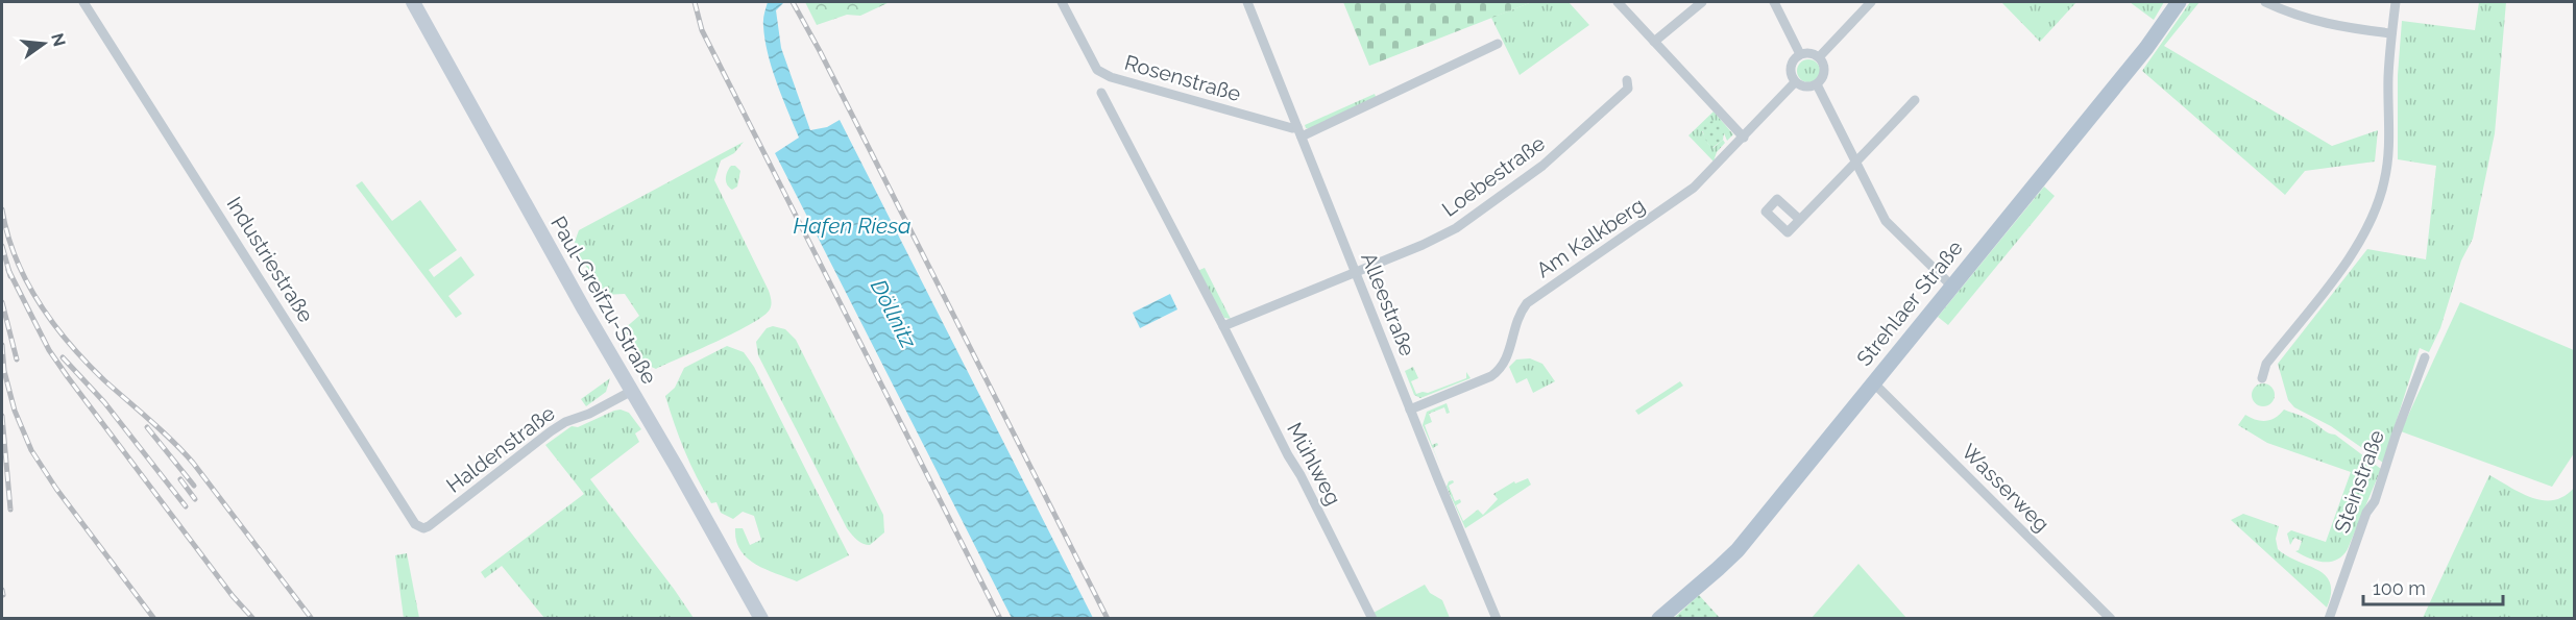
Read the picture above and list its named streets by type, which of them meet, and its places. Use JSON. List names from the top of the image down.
{
  "streets": {
    "main road": ["Paul-Greifzu-Straße", "Strehlaer Straße"],
    "street": [
      "Rosenstraße",
      "Loebestraße",
      "Am Kalkberg",
      "Industriestraße",
      "Alleestraße",
      "Haldenstraße",
      "Mühlweg",
      "Steinstraße",
      "Wasserweg"
    ]
  },
  "crossings": [
    ["Rosenstraße", "Alleestraße"],
    ["Loebestraße", "Alleestraße"],
    ["Am Kalkberg", "Alleestraße"],
    ["Industriestraße", "Haldenstraße"],
    ["Paul-Greifzu-Straße", "Haldenstraße"],
    ["Strehlaer Straße", "Wasserweg"]
  ],
  "water": ["Hafen Riesa", "Döllnitz"],
  "scale_bar": "100 m",
  "north": "right"
}
